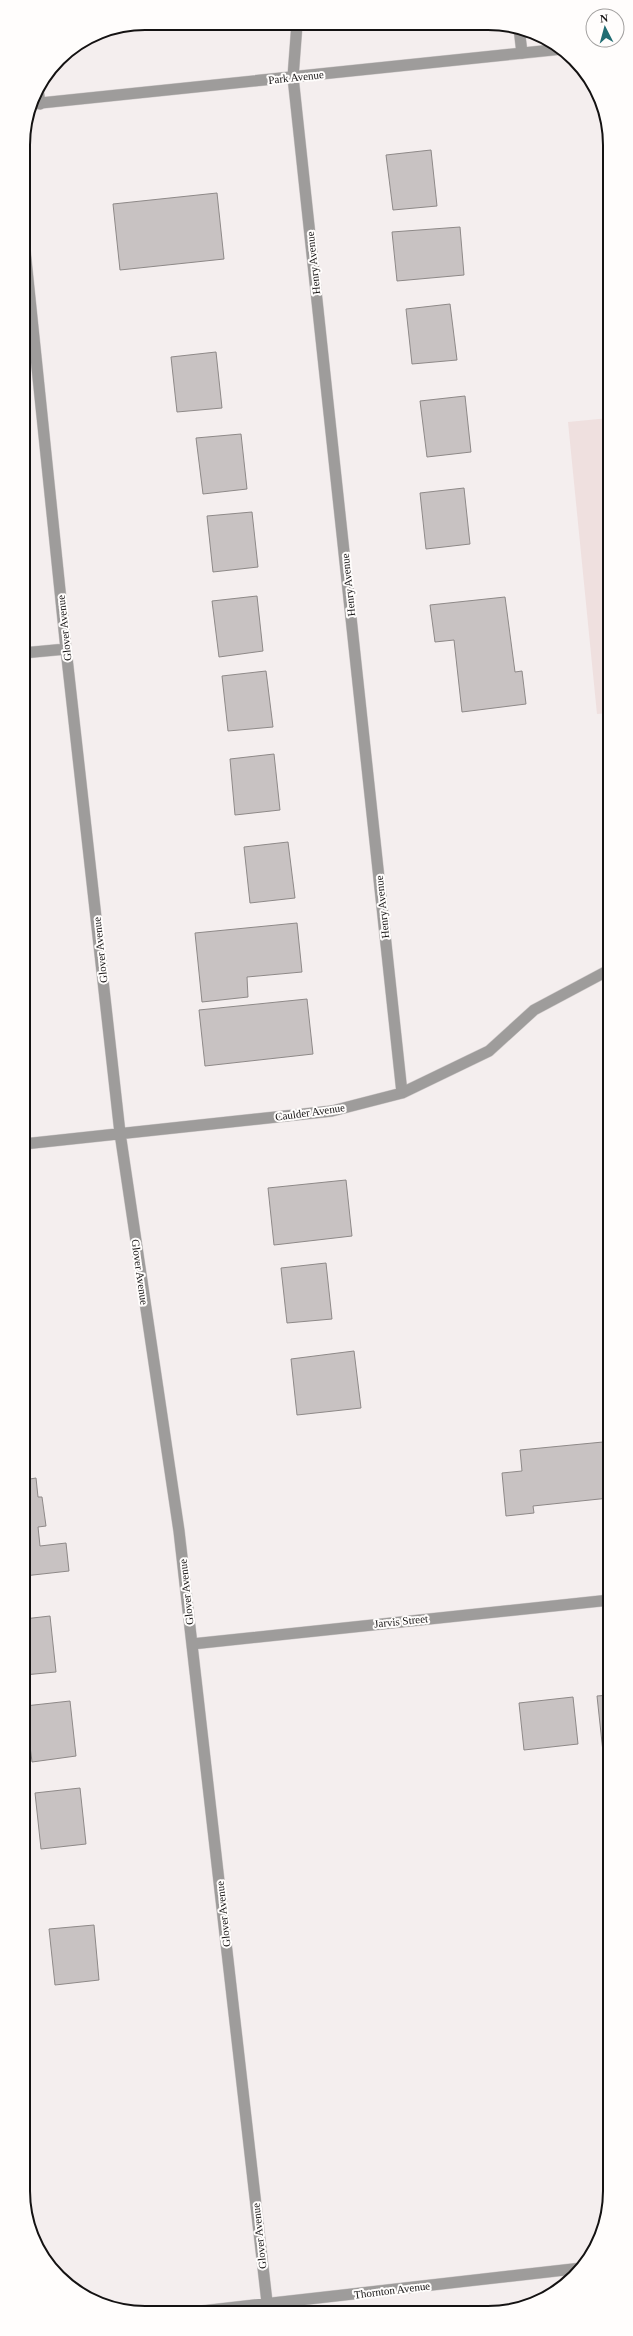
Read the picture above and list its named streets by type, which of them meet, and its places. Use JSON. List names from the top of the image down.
{
  "streets": {
    "street": [
      "Park Avenue",
      "Henry Avenue",
      "Glover Avenue",
      "Caulder Avenue",
      "Jarvis Street",
      "Thornton Avenue"
    ]
  },
  "crossings": [
    ["Park Avenue", "Henry Avenue"],
    ["Henry Avenue", "Caulder Avenue"],
    ["Glover Avenue", "Caulder Avenue"],
    ["Glover Avenue", "Jarvis Street"]
  ],
  "north": "top"
}
